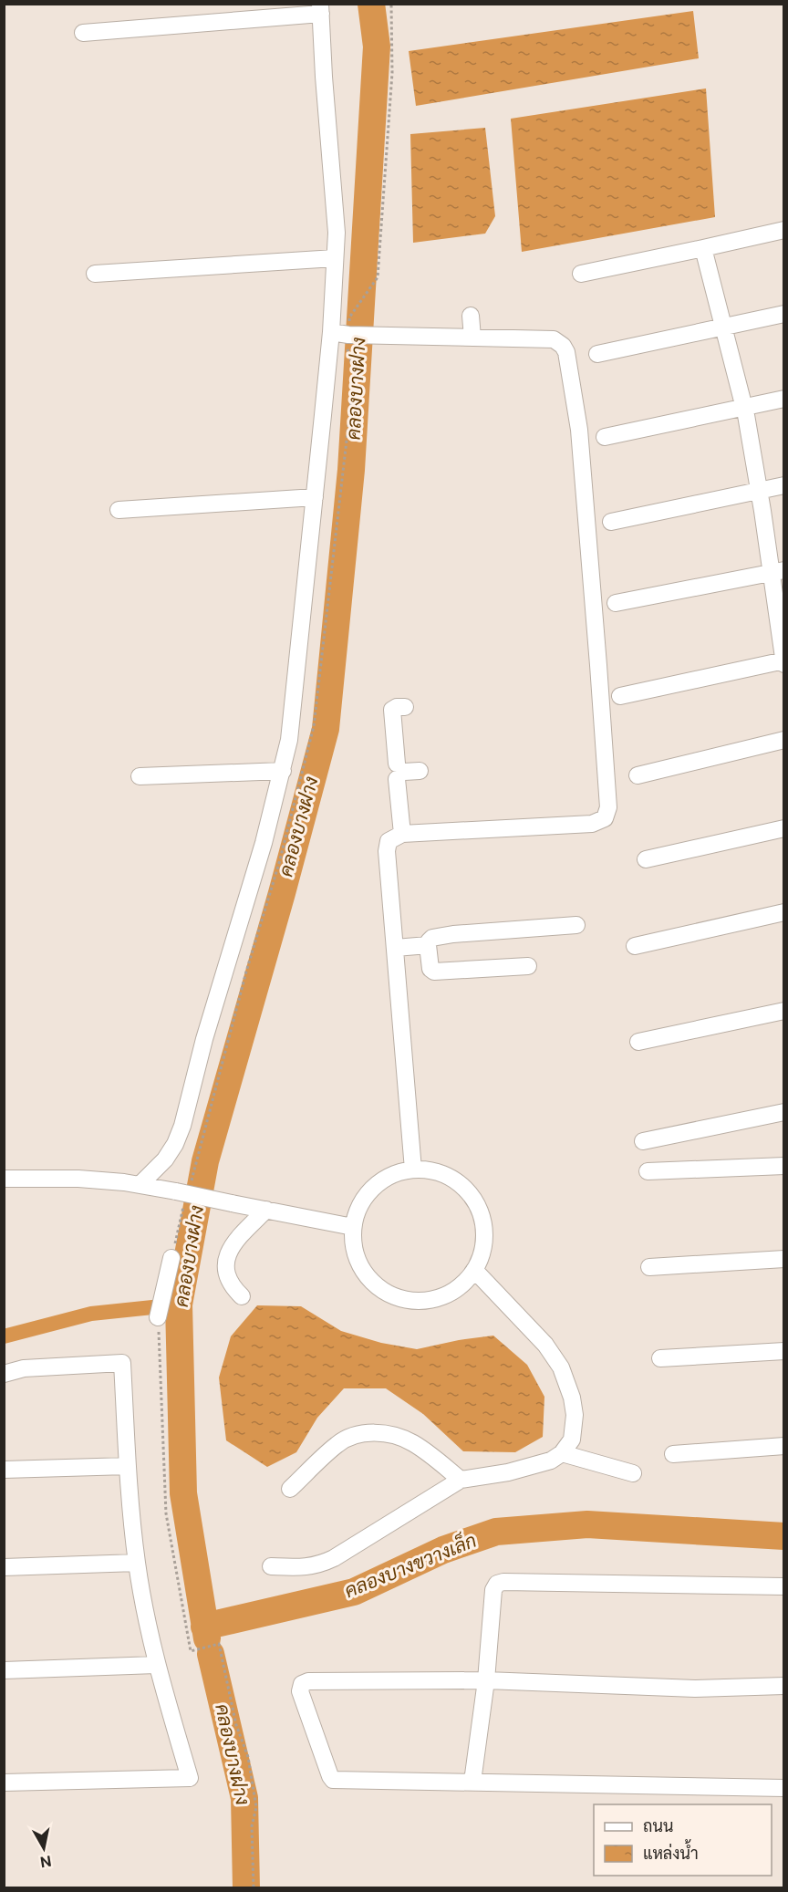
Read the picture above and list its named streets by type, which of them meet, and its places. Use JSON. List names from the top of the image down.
{
  "water": ["คลองบางฝาง", "คลองบางขวางเล็ก"],
  "legend": ["ถนน", "แหล่งน้ำ"],
  "north": "bottom"
}
